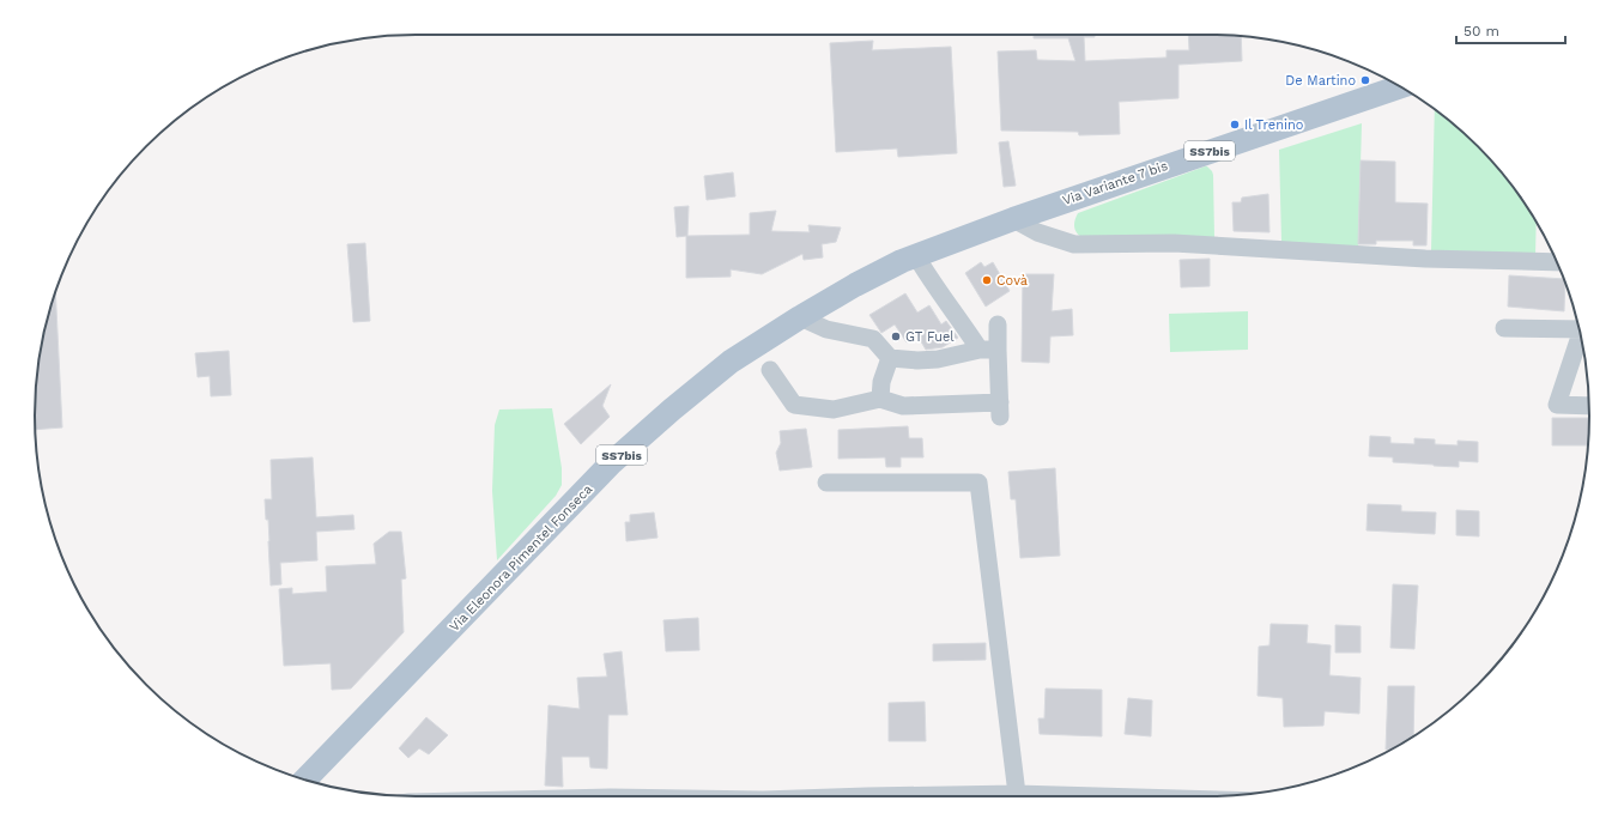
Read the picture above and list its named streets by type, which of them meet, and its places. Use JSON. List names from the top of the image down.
{
  "streets": {
    "main road": ["SS7bis", "Via Variante 7 bis", "Via Eleonora Pimentel Fonseca"]
  },
  "crossings": [
    ["Via Variante 7 bis", "Via Eleonora Pimentel Fonseca"]
  ],
  "places": [
    "De Martino",
    "Il Trenino",
    "Covà",
    "GT Fuel"
  ],
  "scale_bar": "50 m"
}
